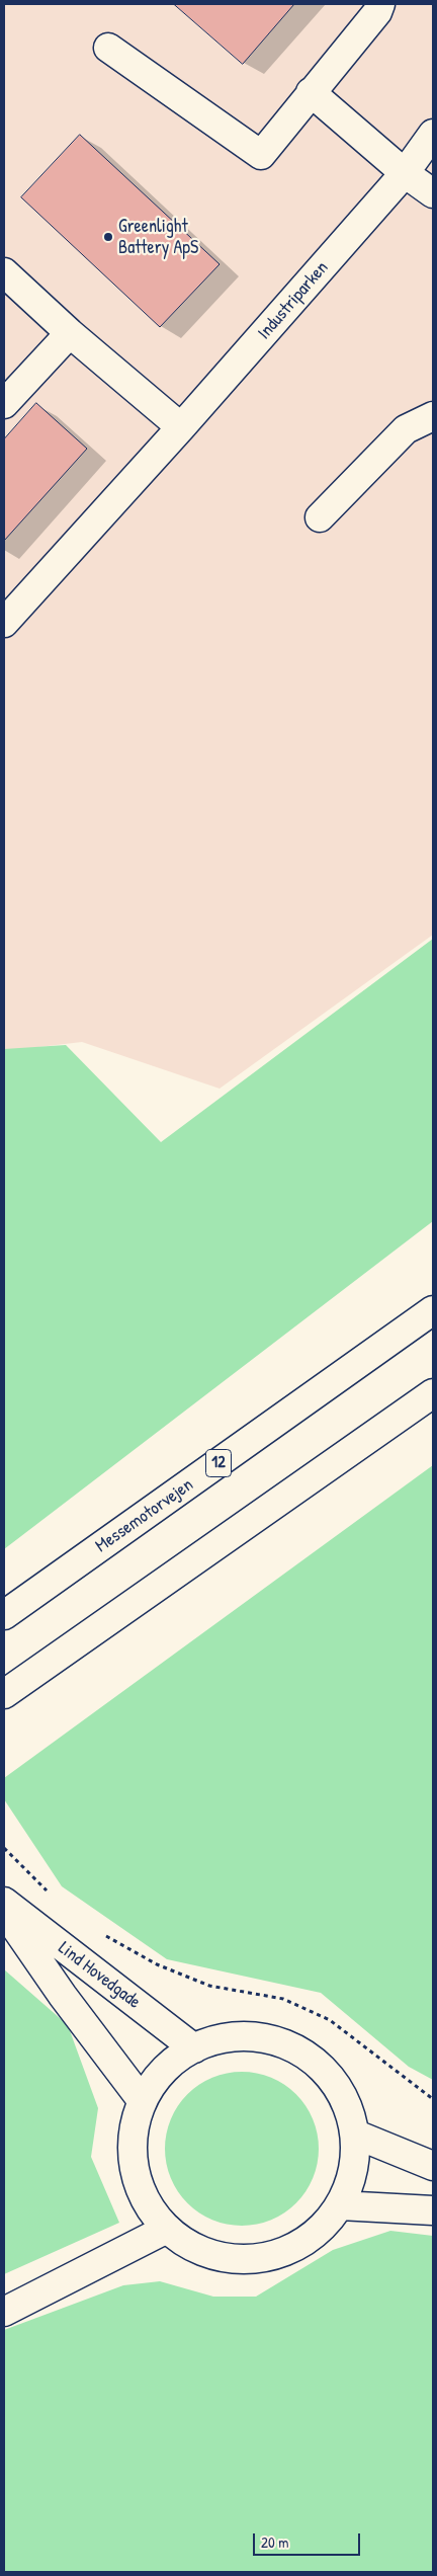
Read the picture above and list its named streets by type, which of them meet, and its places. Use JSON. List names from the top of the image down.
{
  "streets": {
    "main road": [
      "Industriparken",
      "12",
      "Messemotorvejen",
      "Lind Hovedgade"
    ]
  },
  "places": ["Greenlight Battery ApS"],
  "scale_bar": "20 m"
}
